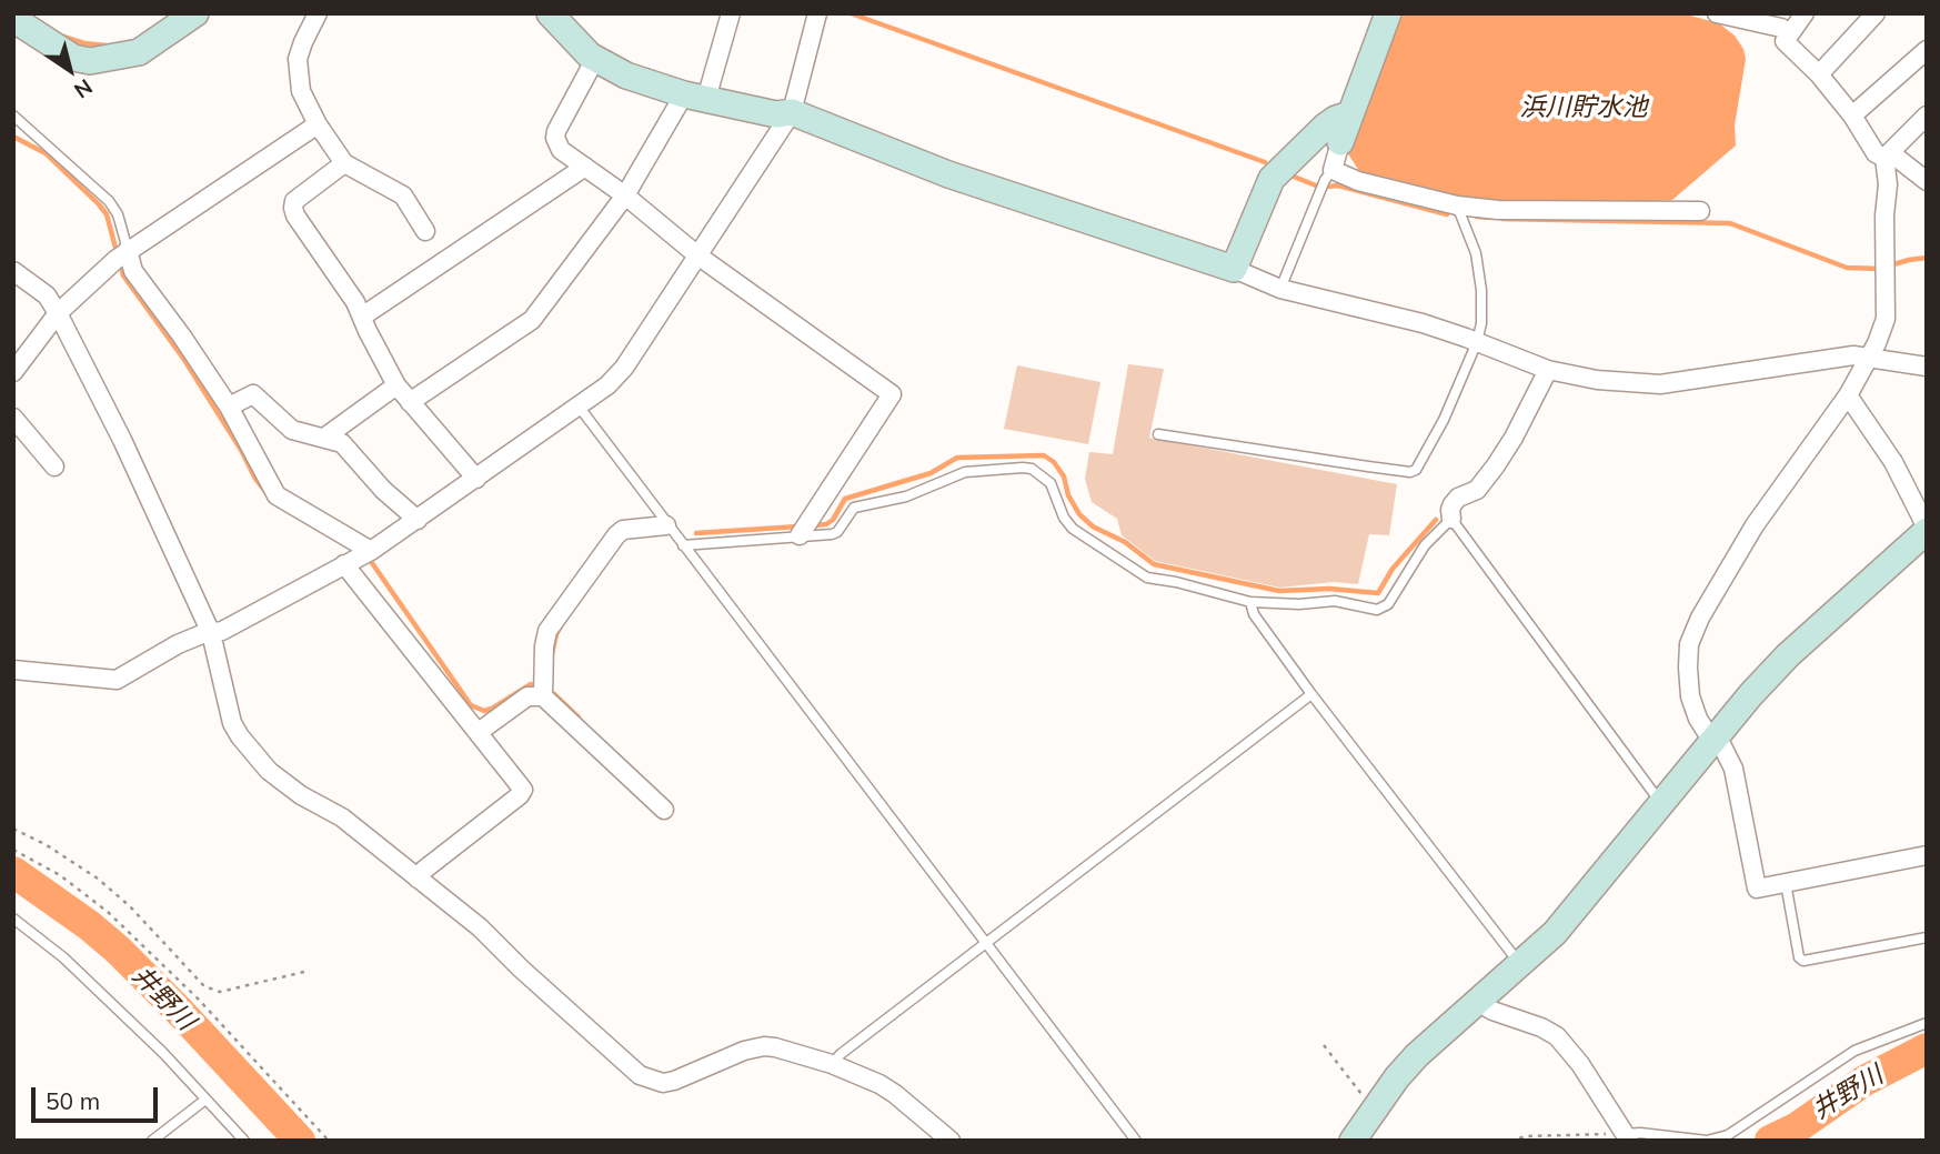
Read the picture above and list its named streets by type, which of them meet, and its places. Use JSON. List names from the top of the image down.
{
  "water": ["浜川貯水池", "井野川"],
  "scale_bar": "50 m",
  "north": "bottom right"
}
